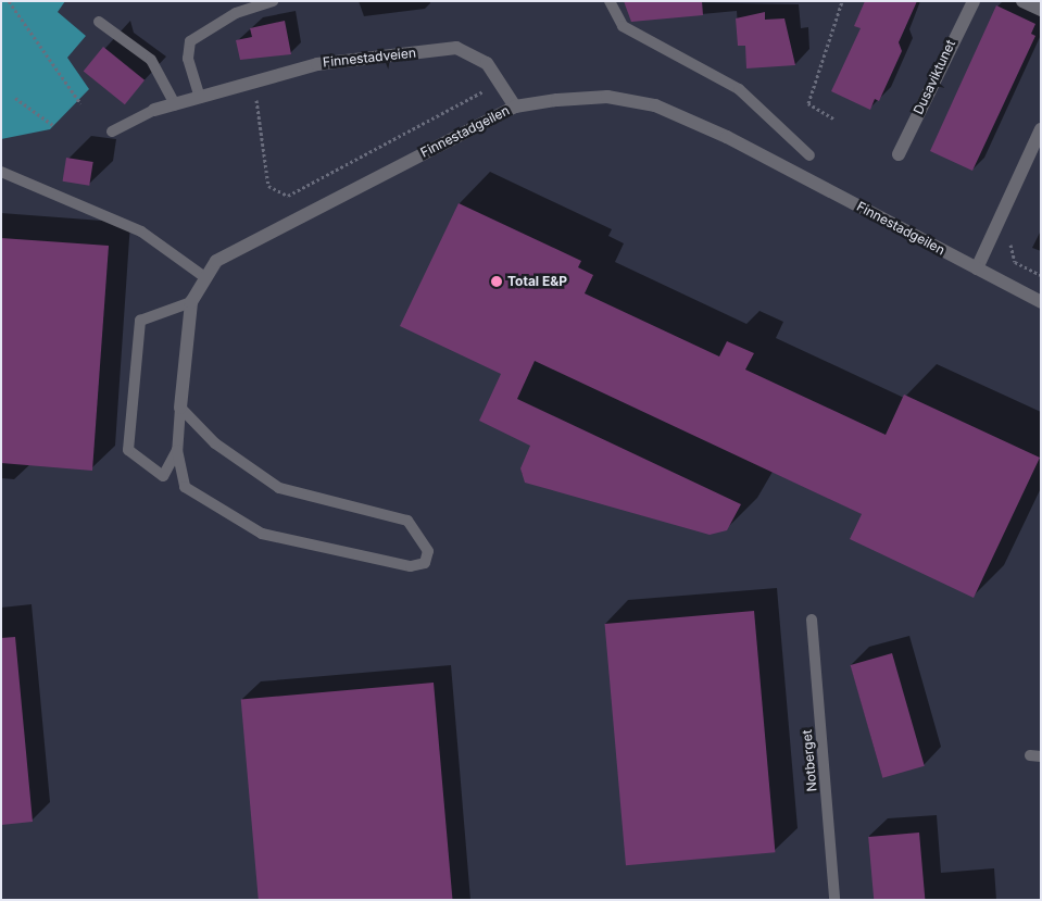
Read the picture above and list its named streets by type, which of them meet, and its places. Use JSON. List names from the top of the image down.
{
  "streets": {
    "street": ["Finnestadveien", "Dusaviktunet", "Finnestadgeilen"],
    "lane": ["Notberget"]
  },
  "crossings": [
    ["Finnestadveien", "Finnestadgeilen"]
  ],
  "places": ["Total E&P"]
}
